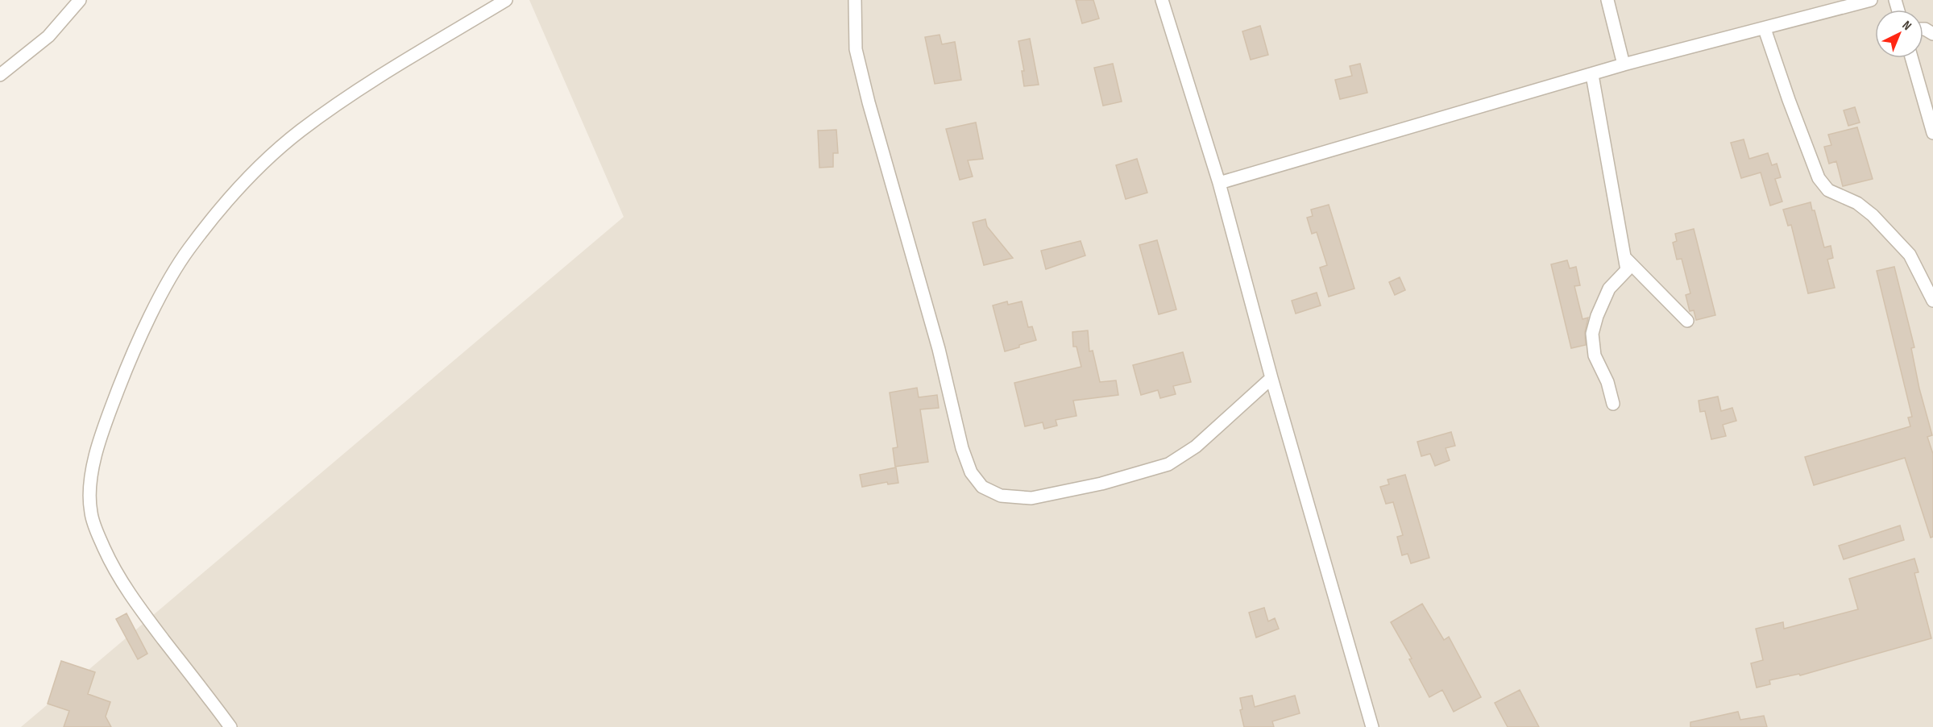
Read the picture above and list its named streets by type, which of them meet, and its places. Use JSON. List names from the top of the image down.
{
  "north": "top right"
}
